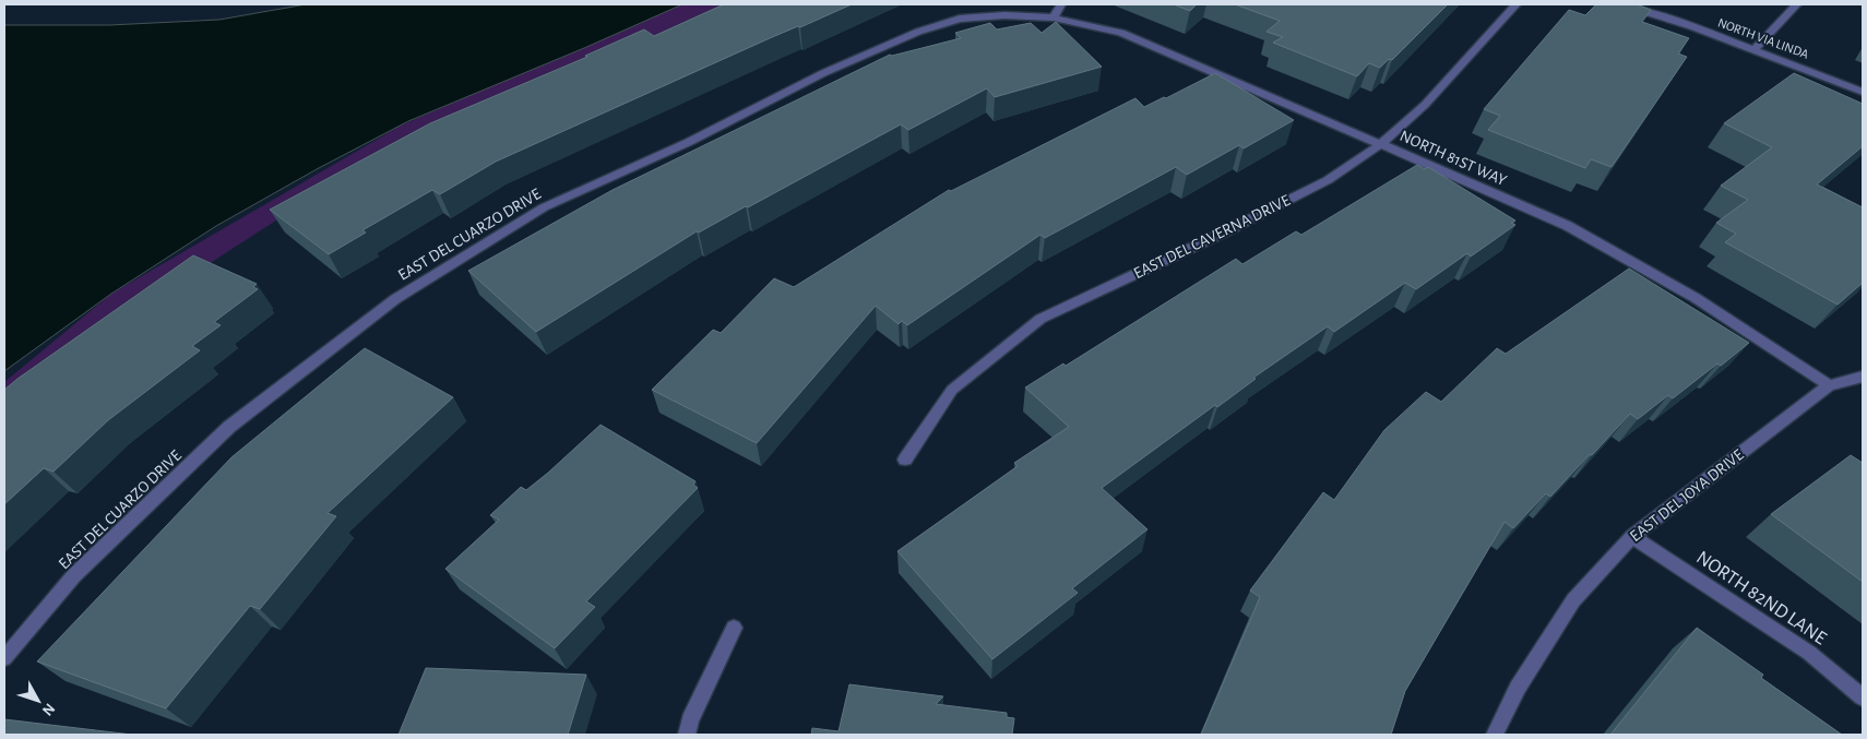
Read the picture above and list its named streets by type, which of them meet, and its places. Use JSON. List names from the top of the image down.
{
  "streets": {
    "street": [
      "NORTH VIA LINDA",
      "NORTH 81ST WAY",
      "EAST DEL CUARZO DRIVE",
      "EAST DEL CAVERNA DRIVE",
      "EAST DEL JOYA DRIVE",
      "NORTH 82ND LANE"
    ]
  },
  "crossings": [
    ["NORTH 81ST WAY", "EAST DEL CUARZO DRIVE"],
    ["NORTH 81ST WAY", "EAST DEL CAVERNA DRIVE"],
    ["NORTH 81ST WAY", "EAST DEL JOYA DRIVE"],
    ["EAST DEL JOYA DRIVE", "NORTH 82ND LANE"]
  ],
  "north": "bottom right"
}
